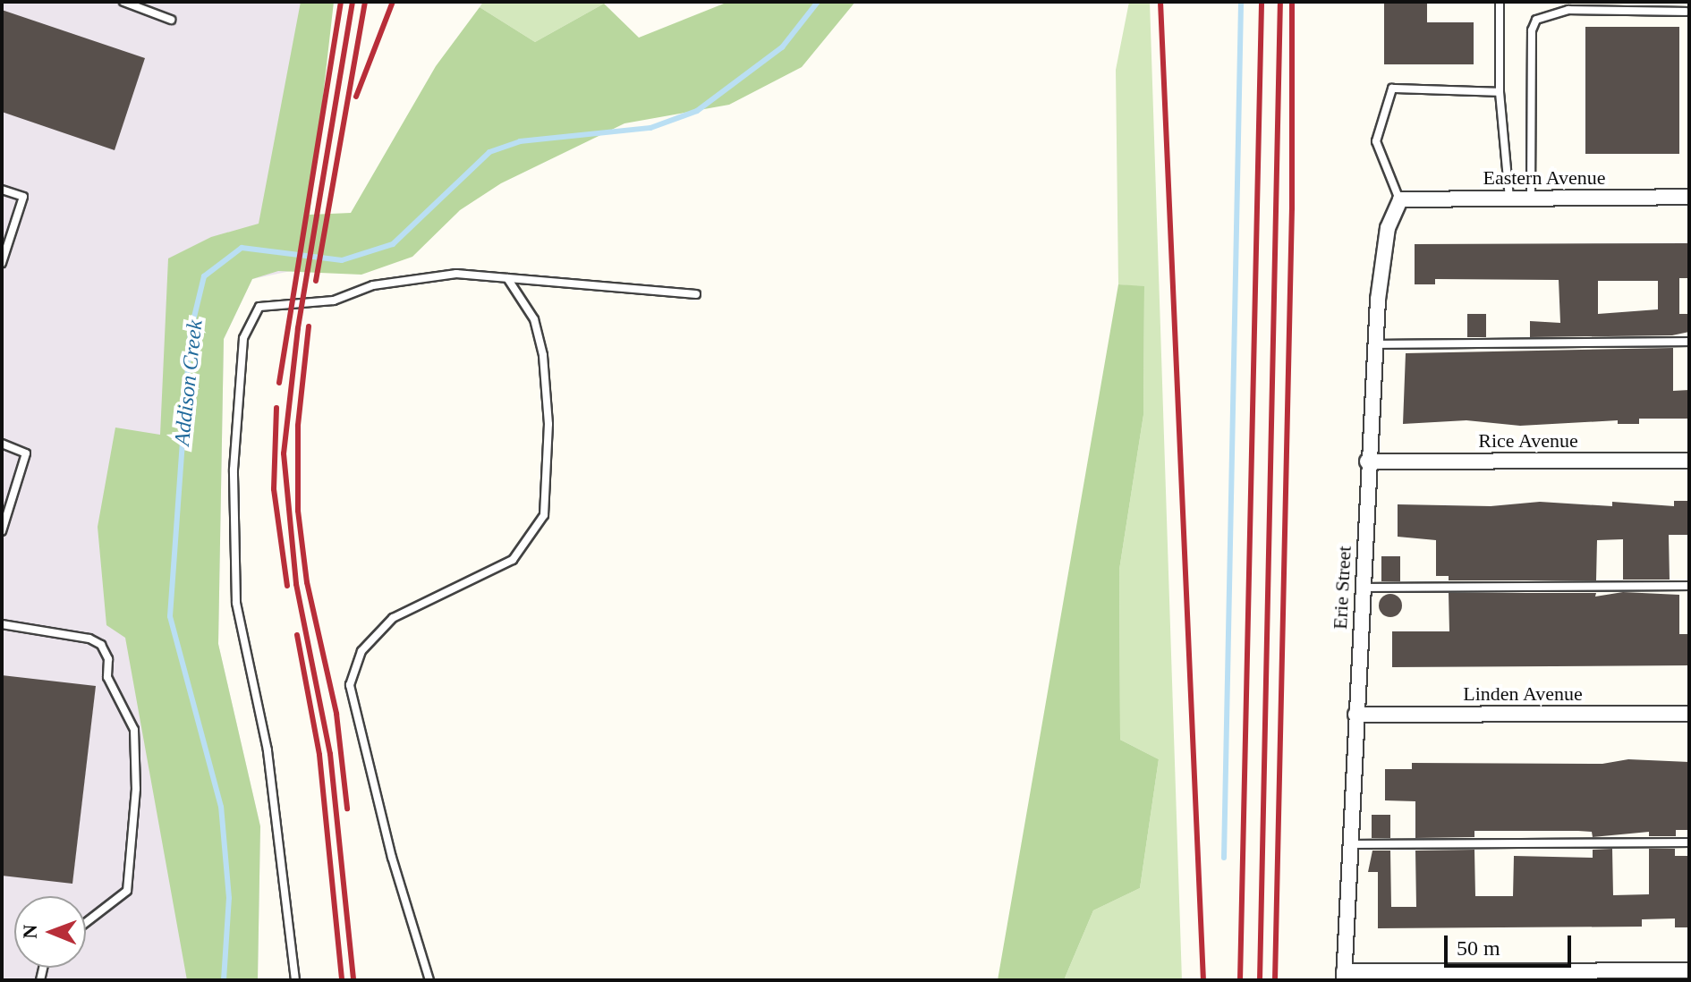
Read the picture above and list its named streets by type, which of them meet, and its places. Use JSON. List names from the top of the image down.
{
  "streets": {
    "street": [
      "Eastern Avenue",
      "Rice Avenue",
      "Erie Street",
      "Linden Avenue"
    ]
  },
  "crossings": [
    ["Eastern Avenue", "Erie Street"],
    ["Rice Avenue", "Erie Street"],
    ["Erie Street", "Linden Avenue"]
  ],
  "water": ["Addison Creek"],
  "scale_bar": "50 m",
  "north": "left"
}
